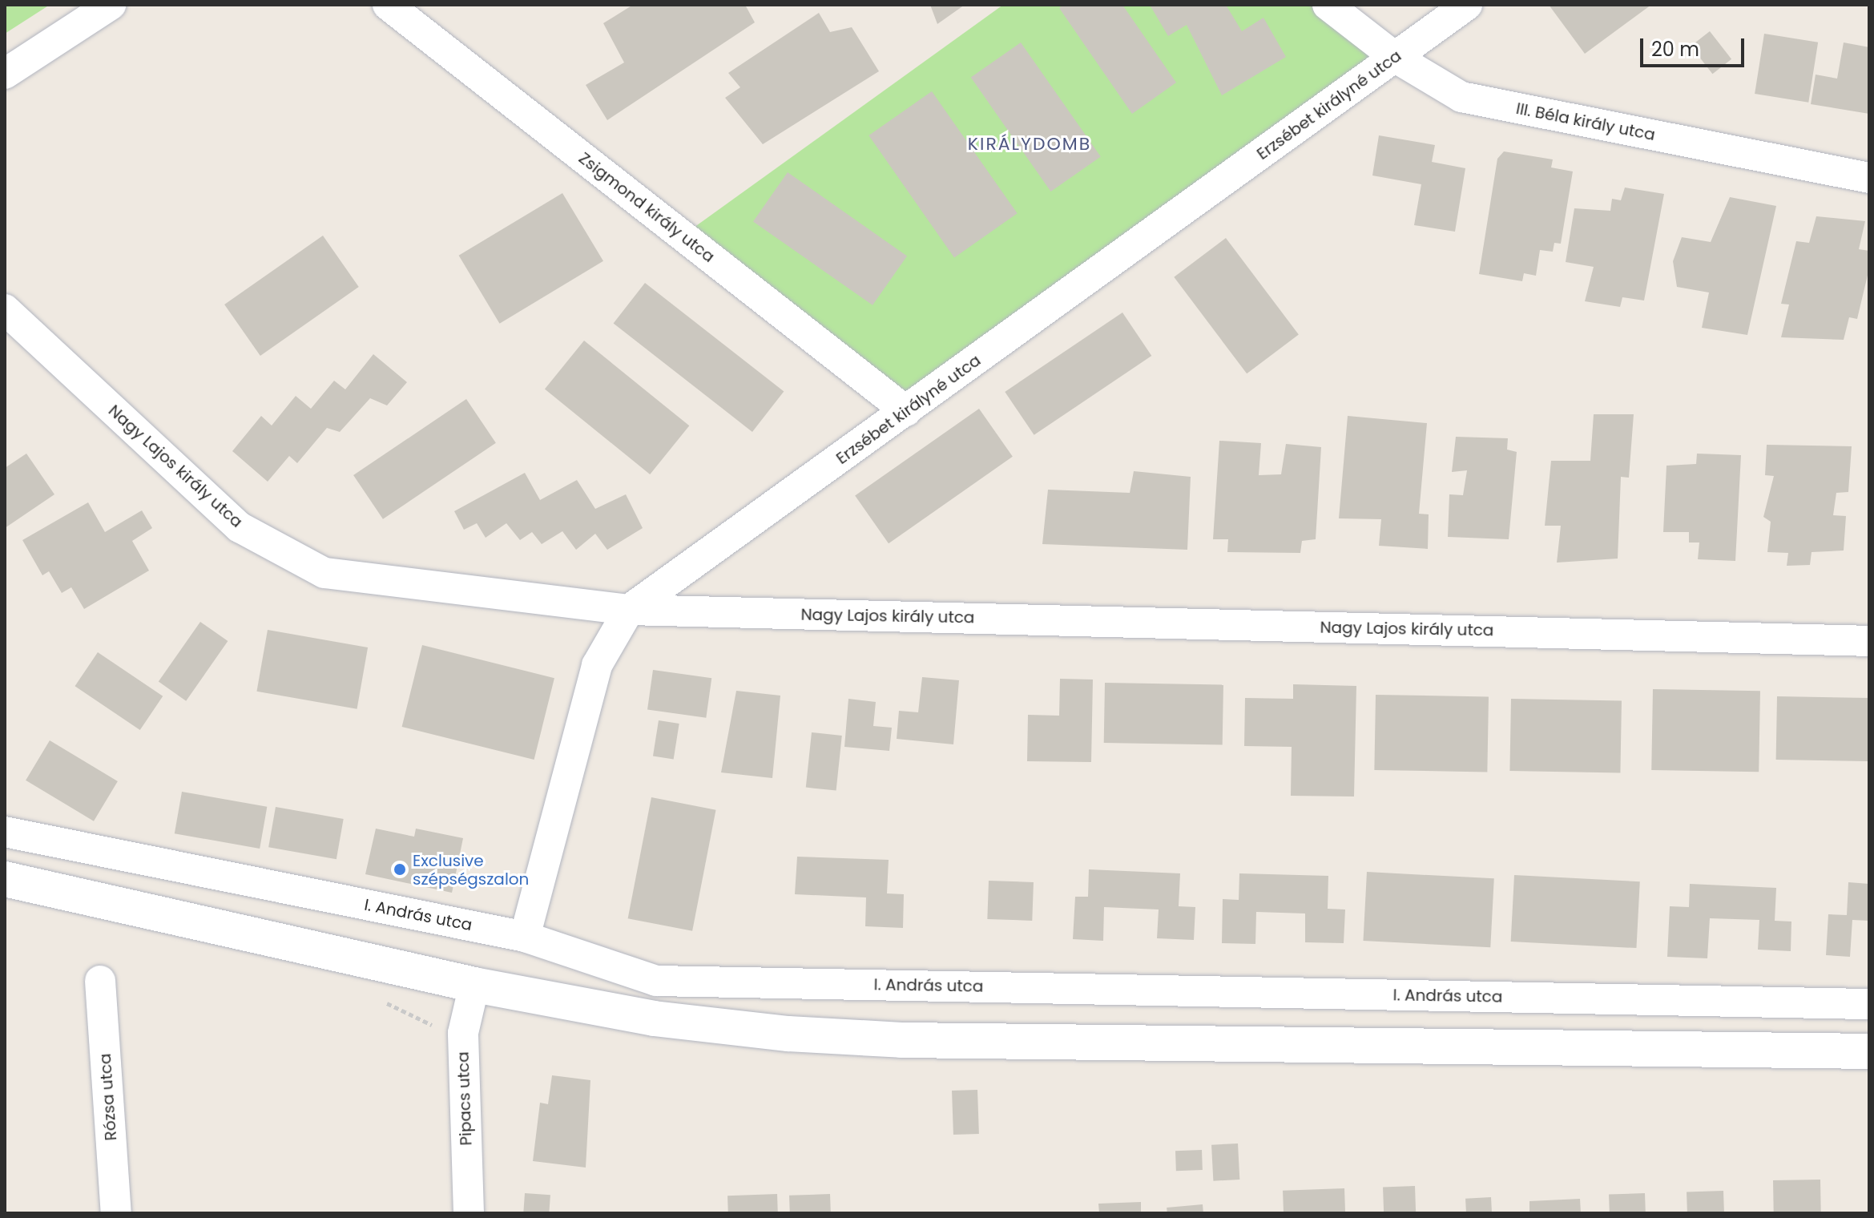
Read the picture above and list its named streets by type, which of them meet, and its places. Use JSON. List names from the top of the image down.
{
  "streets": {
    "street": [
      "Erzsébet királyné utca",
      "III. Béla király utca",
      "Zsigmond király utca",
      "Nagy Lajos király utca",
      "I. András utca",
      "Rózsa utca",
      "Pipacs utca"
    ]
  },
  "crossings": [
    ["Erzsébet királyné utca", "III. Béla király utca"],
    ["Erzsébet királyné utca", "Zsigmond király utca"],
    ["Erzsébet királyné utca", "Nagy Lajos király utca"],
    ["Erzsébet királyné utca", "I. András utca"]
  ],
  "districts": ["KIRÁLYDOMB"],
  "places": ["Exclusive szépségszalon"],
  "scale_bar": "20 m"
}
